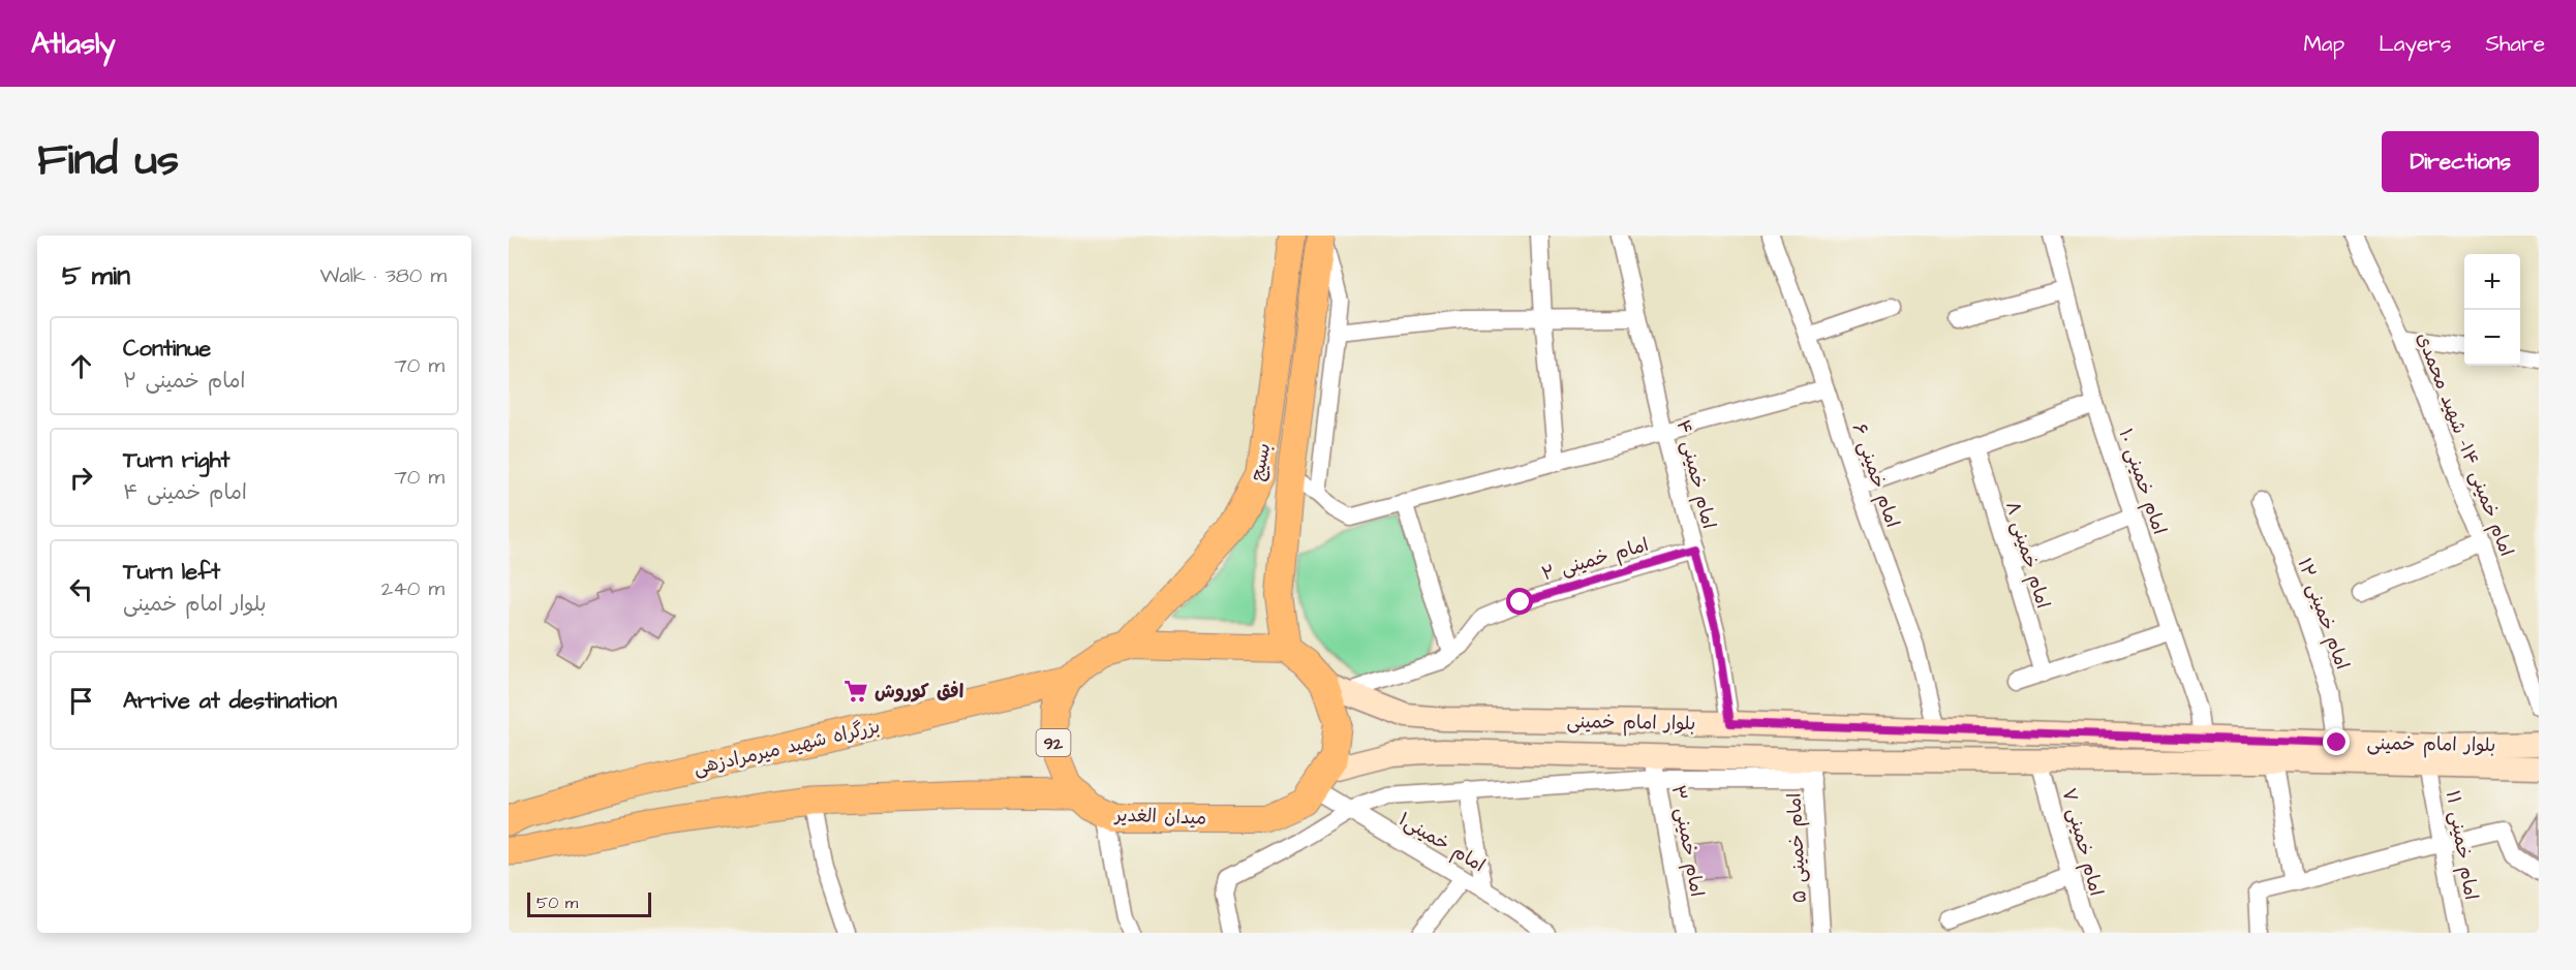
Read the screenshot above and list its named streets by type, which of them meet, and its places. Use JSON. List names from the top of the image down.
{
  "streets": {
    "highway": ["92", "بزرگراه شهید میرمرادزهی"],
    "main road": ["بسیج", "بلوار امام خمینی", "میدان الغدیر"],
    "street": [
      "امام خمینی ۱۴- شهید محمدی",
      "امام خمینی ۴",
      "امام خمینی ۶",
      "امام خمینی ۱۰",
      "امام خمینی ۸",
      "امام خمینی ۲",
      "امام خمینی ۱۲",
      "امام خمینی ۳",
      "امام خمینی۱",
      "امام خمینی ۷",
      "امام خمینی ۱۱",
      "امام خمینی ۵"
    ]
  },
  "crossings": [
    ["بسیج", "میدان الغدیر"],
    ["امام خمینی ۴", "امام خمینی ۲"],
    ["امام خمینی ۴", "بلوار امام خمینی"],
    ["امام خمینی ۶", "بلوار امام خمینی"],
    ["امام خمینی ۱۰", "بلوار امام خمینی"],
    ["امام خمینی ۲", "بلوار امام خمینی"],
    ["امام خمینی ۱۲", "بلوار امام خمینی"],
    ["بلوار امام خمینی", "میدان الغدیر"],
    ["بلوار امام خمینی", "امام خمینی ۳"],
    ["بلوار امام خمینی", "امام خمینی۱"],
    ["بلوار امام خمینی", "امام خمینی ۷"],
    ["بلوار امام خمینی", "امام خمینی ۱۱"],
    ["بلوار امام خمینی", "امام خمینی ۵"],
    ["بزرگراه شهید میرمرادزهی", "میدان الغدیر"],
    ["میدان الغدیر", "امام خمینی۱"]
  ],
  "places": {
    "supermarket": ["افق کوروش"]
  },
  "scale_bar": "50 m",
  "page": {
    "header": "Atlasly",
    "nav": ["Map", "Layers", "Share"],
    "title": "Find us",
    "buttons": "Directions",
    "heading": ["5 min", "Walk · 380 m"],
    "map_buttons": ["+", "−"],
    "list": [
      ["Continue", "امام خمینی ۲", "70 m"],
      ["Turn right", "امام خمینی ۴", "70 m"],
      ["Turn left", "بلوار امام خمینی", "240 m"],
      "Arrive at destination"
    ],
    "scale": "50 m"
  }
}
